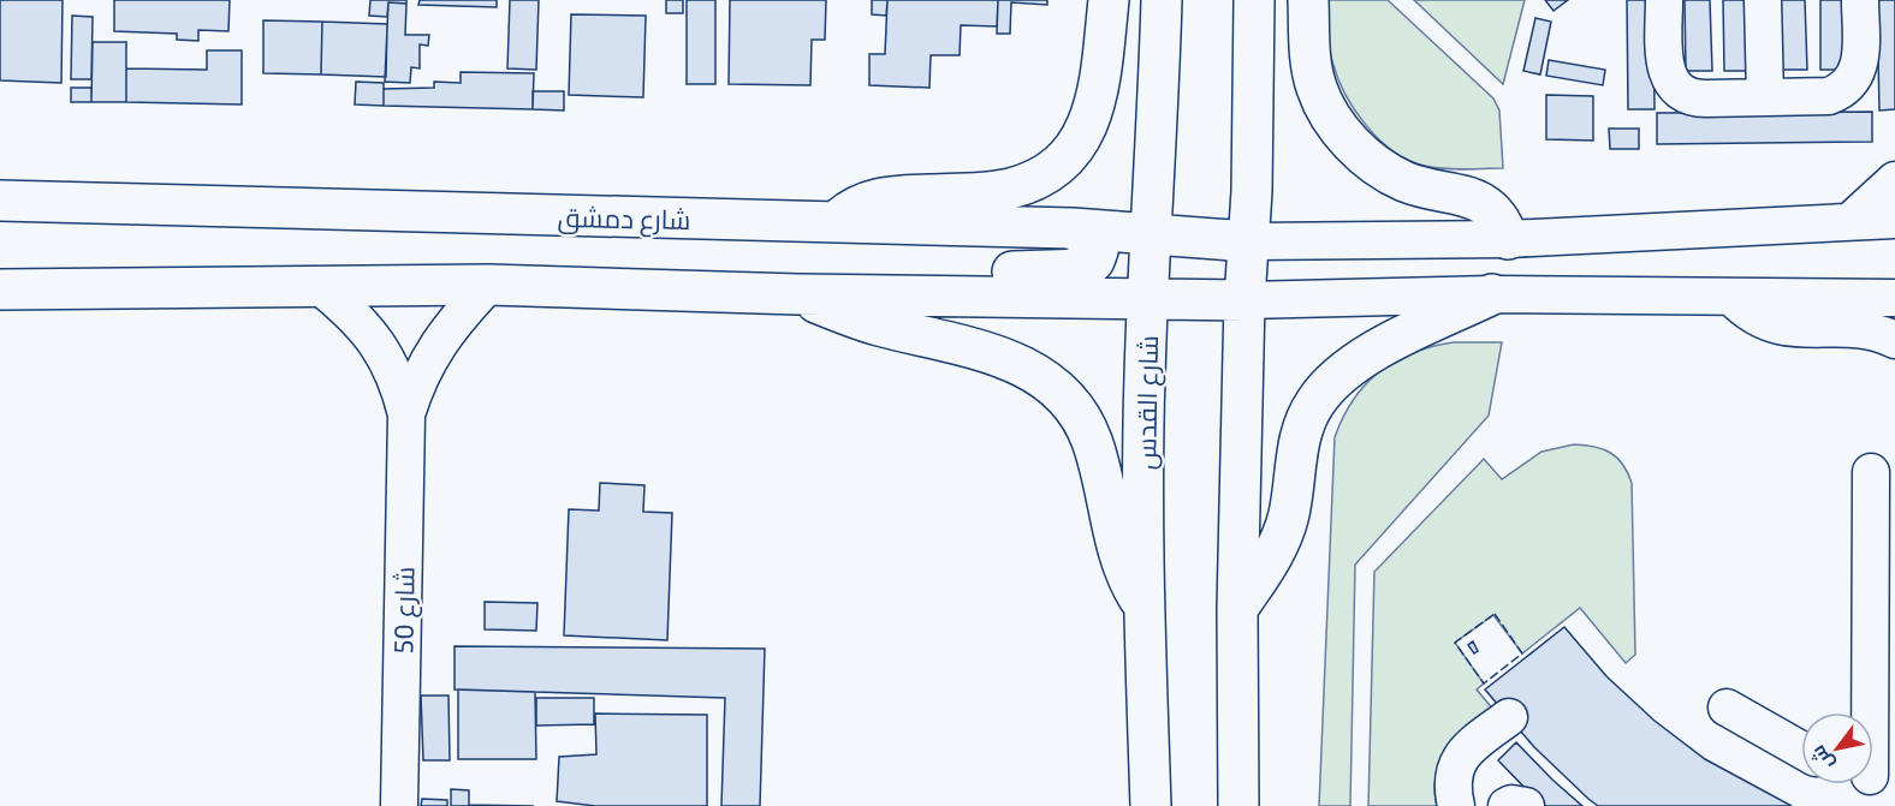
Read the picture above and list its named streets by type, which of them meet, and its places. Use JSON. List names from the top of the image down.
{
  "streets": {
    "main road": ["شارع دمشق", "شارع القدس"],
    "street": ["شارع 50"]
  },
  "crossings": [
    ["شارع دمشق", "شارع القدس"]
  ],
  "north": "bottom left"
}
